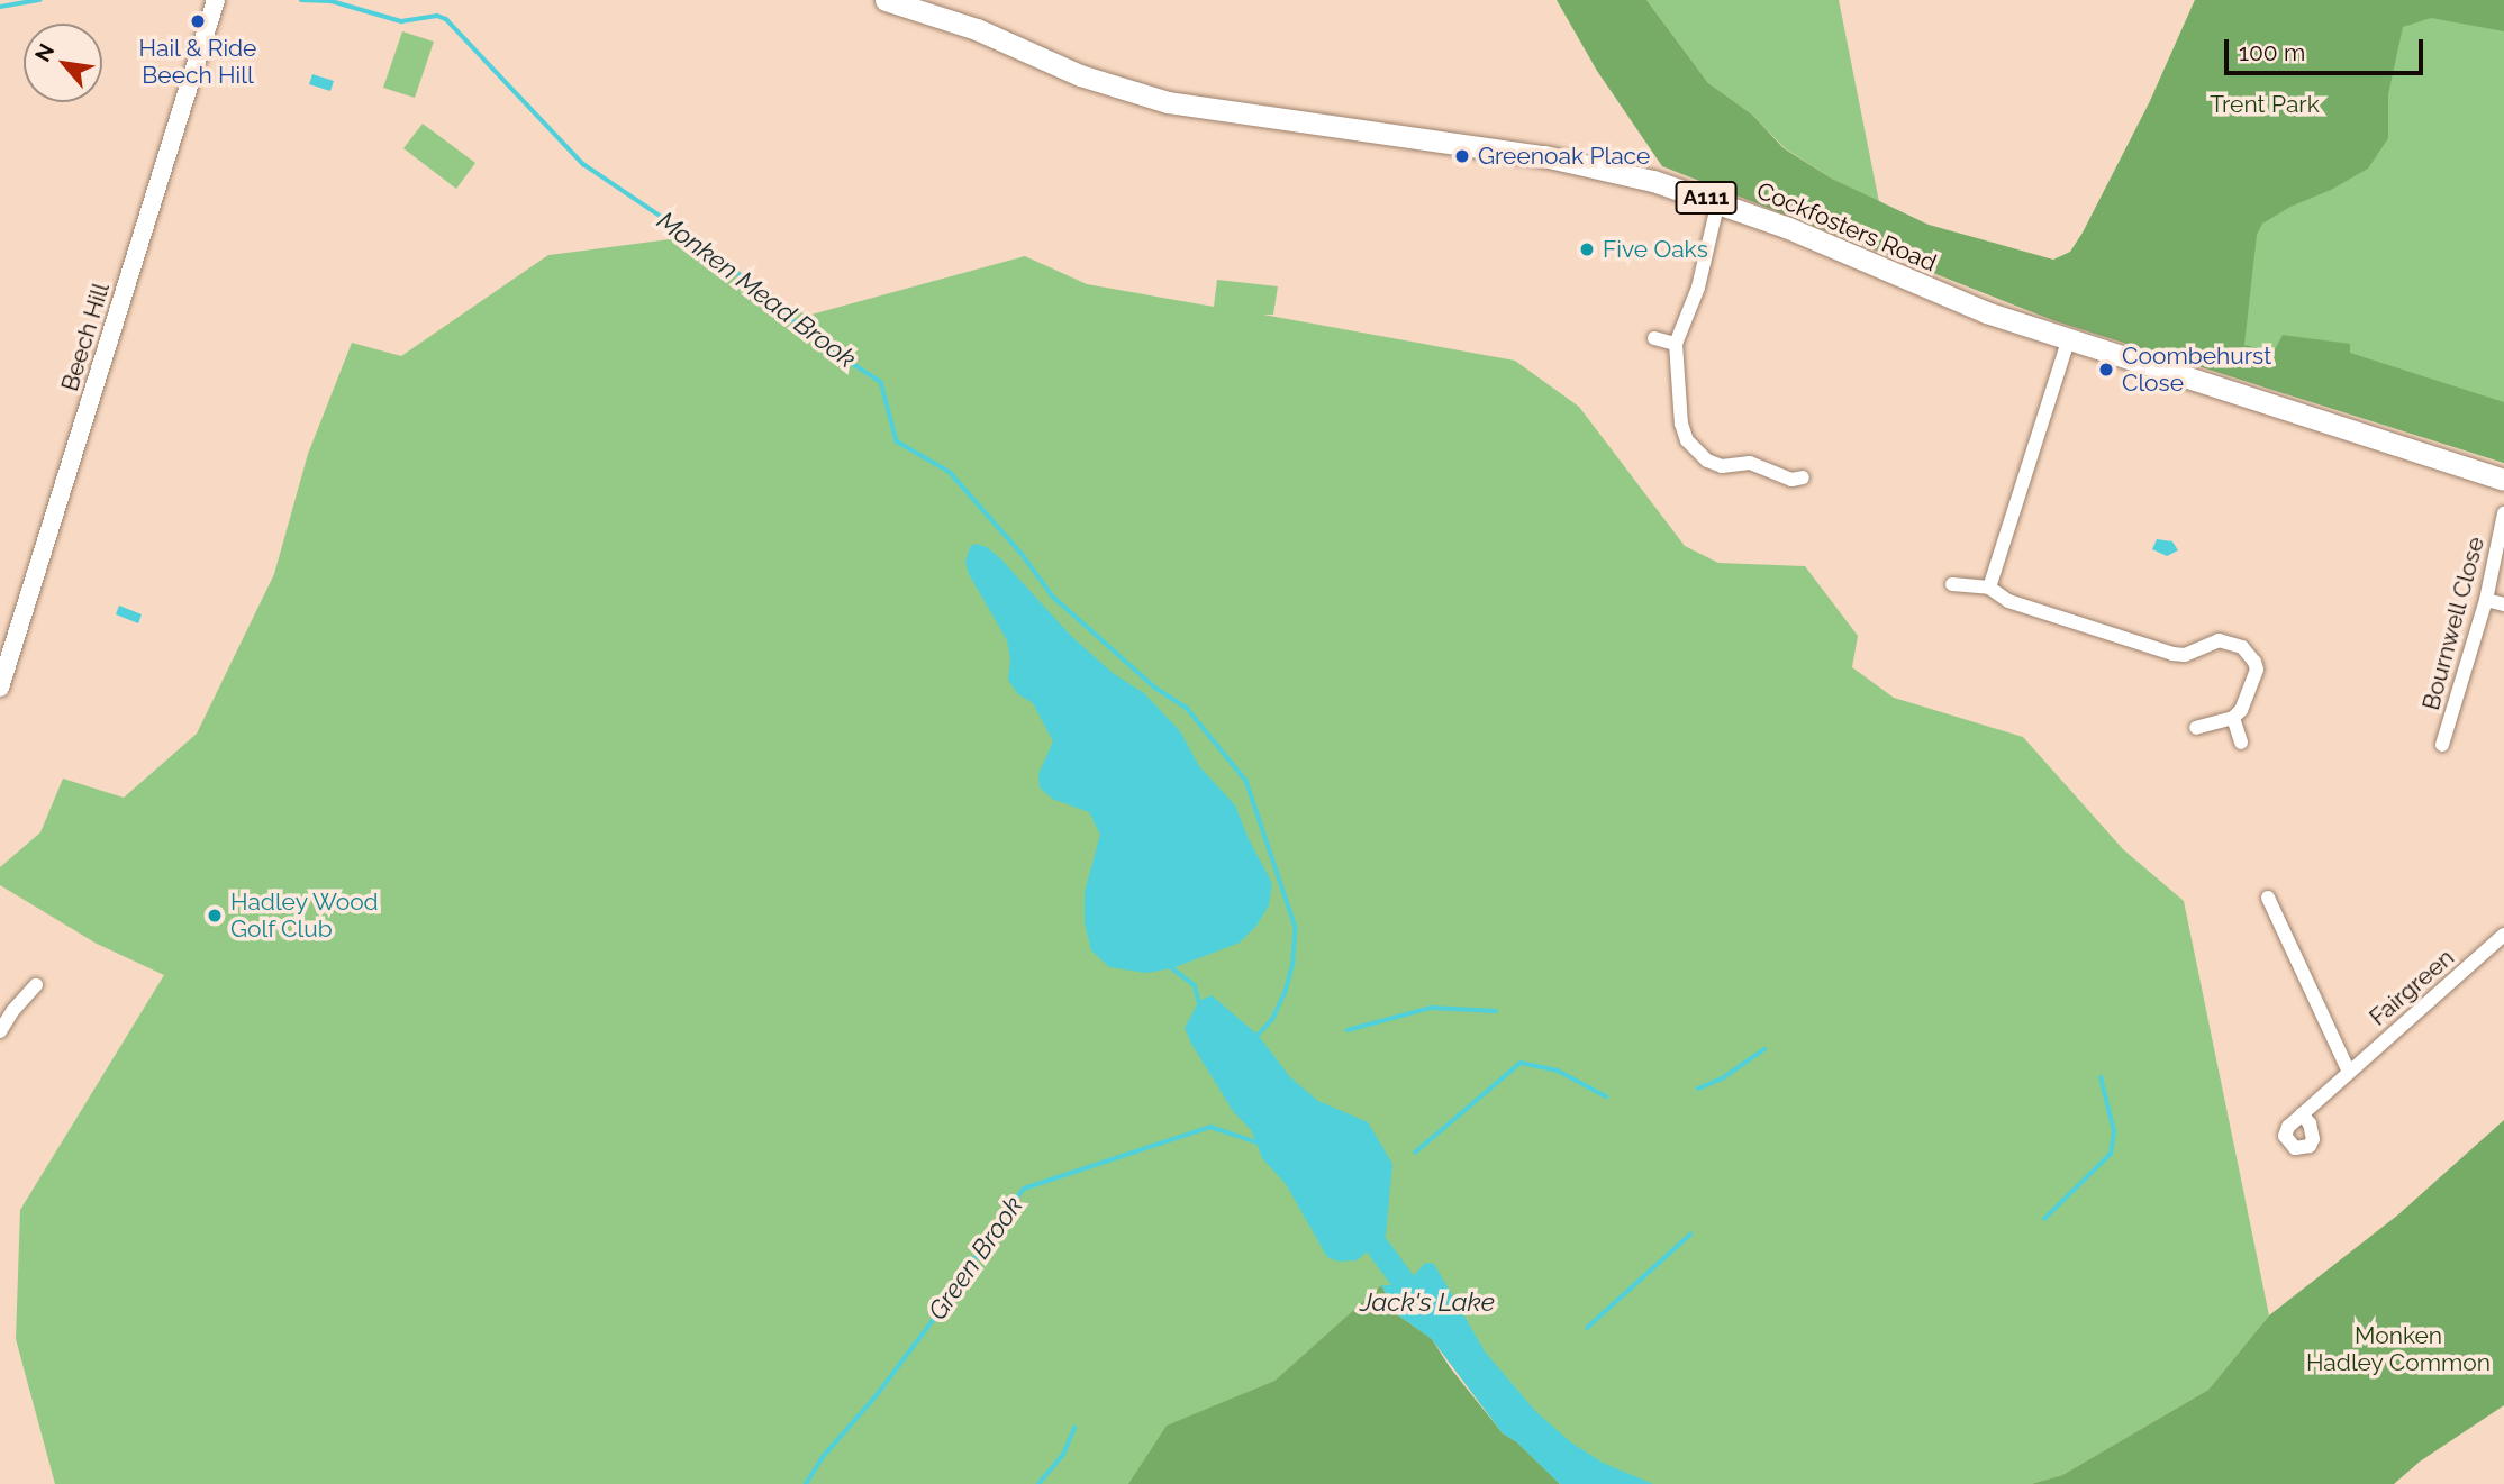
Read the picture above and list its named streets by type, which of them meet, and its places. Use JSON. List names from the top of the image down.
{
  "streets": {
    "main road": ["A111", "Cockfosters Road"],
    "street": ["Beech Hill", "Bournwell Close", "Fairgreen"]
  },
  "water": ["Monken Mead Brook", "Green Brook", "Jack's Lake"],
  "parks": ["Trent Park", "Monken Hadley Common"],
  "places": [
    "Hail & Ride Beech Hill",
    "Greenoak Place",
    "Five Oaks",
    "Coombehurst Close",
    "Hadley Wood Golf Club"
  ],
  "scale_bar": "100 m",
  "north": "top left"
}
